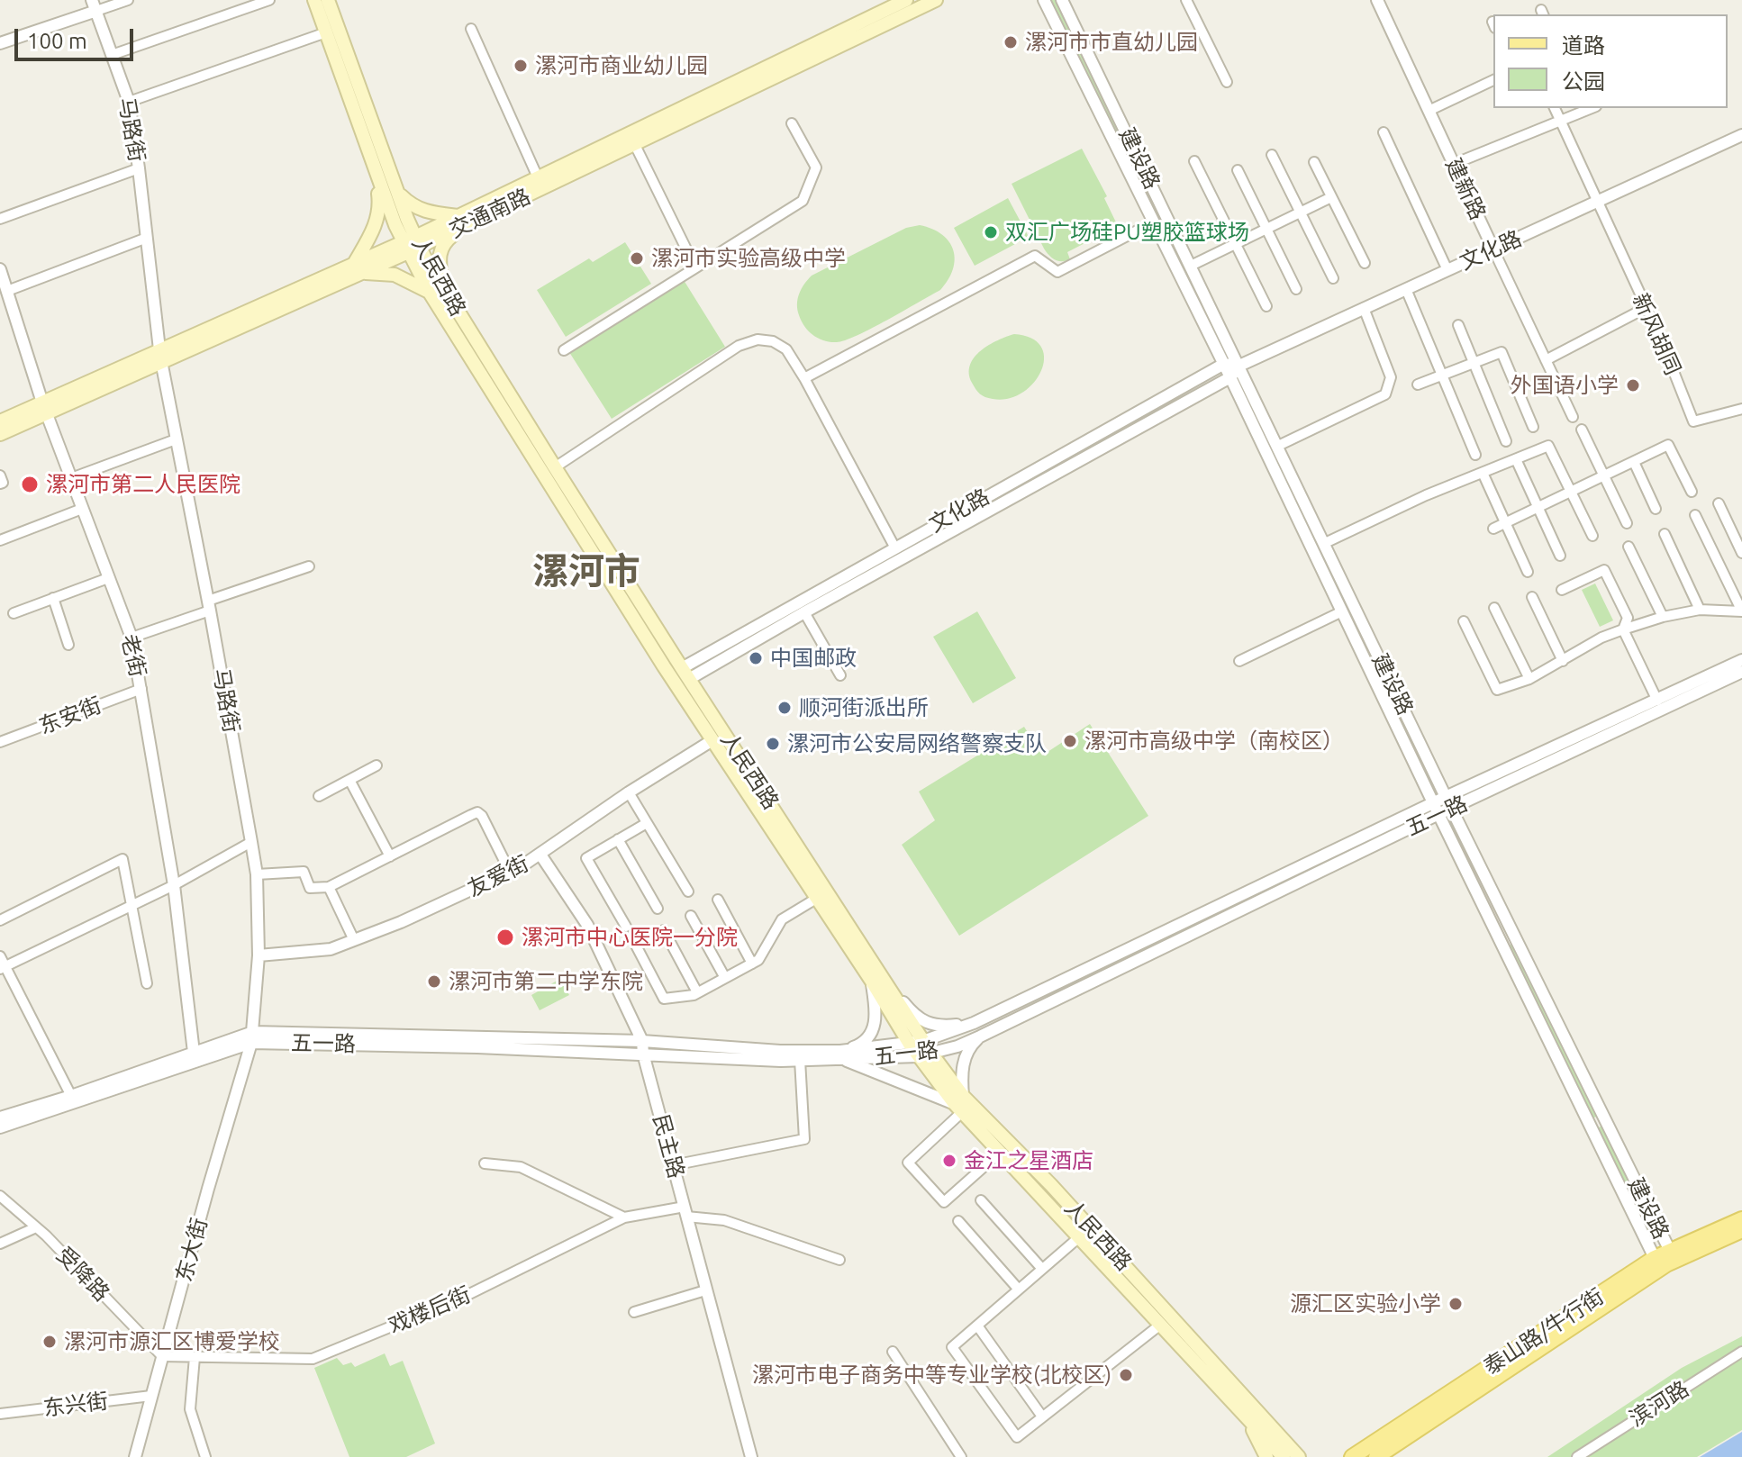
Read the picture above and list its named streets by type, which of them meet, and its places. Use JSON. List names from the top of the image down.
{
  "streets": {
    "main road": ["交通南路", "人民西路", "泰山路/牛行街"],
    "street": [
      "马路街",
      "建设路",
      "建新路",
      "文化路",
      "新风胡同",
      "老街",
      "东安街",
      "五一路",
      "友爱街",
      "民主路",
      "东大街",
      "受降路",
      "戏楼后街",
      "滨河路",
      "东兴街"
    ]
  },
  "crossings": [
    ["马路街", "交通南路"],
    ["马路街", "五一路"],
    ["马路街", "友爱街"],
    ["马路街", "东大街"],
    ["建设路", "文化路"],
    ["建设路", "五一路"],
    ["建设路", "泰山路/牛行街"],
    ["建新路", "文化路"],
    ["交通南路", "人民西路"],
    ["交通南路", "老街"],
    ["文化路", "人民西路"],
    ["文化路", "新风胡同"],
    ["人民西路", "五一路"],
    ["人民西路", "友爱街"],
    ["老街", "东安街"],
    ["老街", "五一路"],
    ["五一路", "民主路"],
    ["五一路", "东大街"],
    ["友爱街", "民主路"],
    ["民主路", "戏楼后街"],
    ["东大街", "受降路"],
    ["东大街", "戏楼后街"],
    ["东大街", "东兴街"],
    ["受降路", "戏楼后街"]
  ],
  "districts": ["漯河市"],
  "places": [
    "漯河市市直幼儿园",
    "漯河市商业幼儿园",
    "双汇广场硅PU塑胶篮球场",
    "漯河市实验高级中学",
    "外国语小学",
    "漯河市第二人民医院",
    "中国邮政",
    "顺河街派出所",
    "漯河市高级中学（南校区）",
    "漯河市公安局网络警察支队",
    "漯河市中心医院一分院",
    "漯河市第二中学东院",
    "金江之星酒店",
    "源汇区实验小学",
    "漯河市源汇区博爱学校",
    "漯河市电子商务中等专业学校(北校区)"
  ],
  "legend": ["道路", "公园"],
  "scale_bar": "100 m"
}
